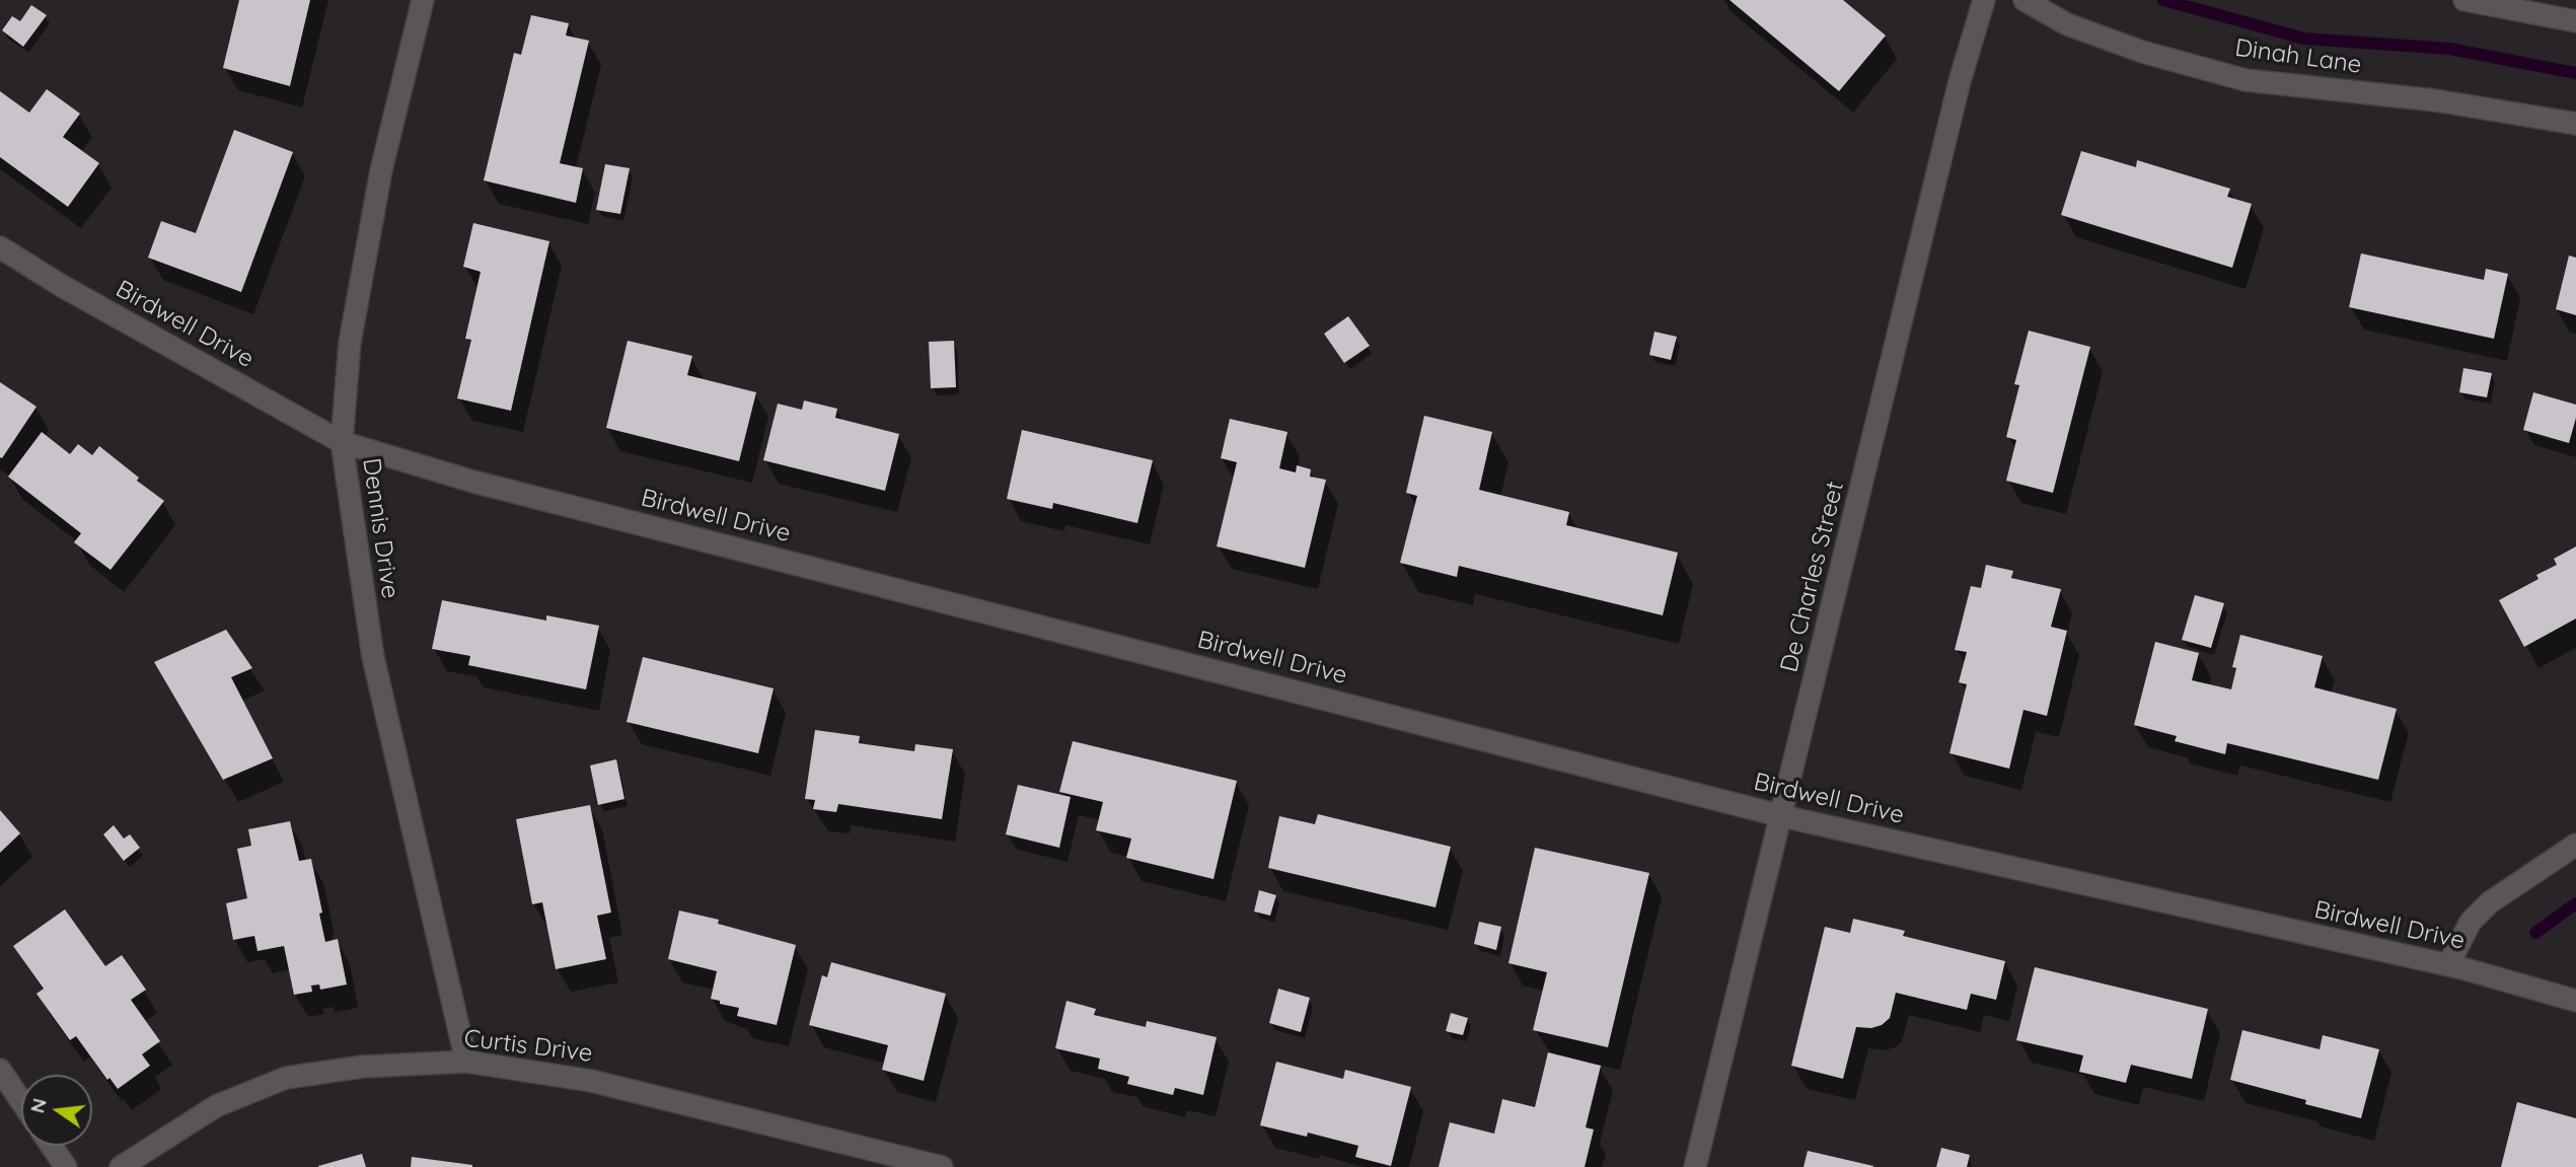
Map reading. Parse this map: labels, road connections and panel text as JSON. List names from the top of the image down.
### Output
{
  "streets": {
    "street": [
      "Dinah Lane",
      "Birdwell Drive",
      "Dennis Drive",
      "De Charles Street",
      "Curtis Drive"
    ]
  },
  "crossings": [
    ["Birdwell Drive", "Dennis Drive"],
    ["Birdwell Drive", "De Charles Street"],
    ["Dennis Drive", "Curtis Drive"]
  ],
  "north": "left"
}
